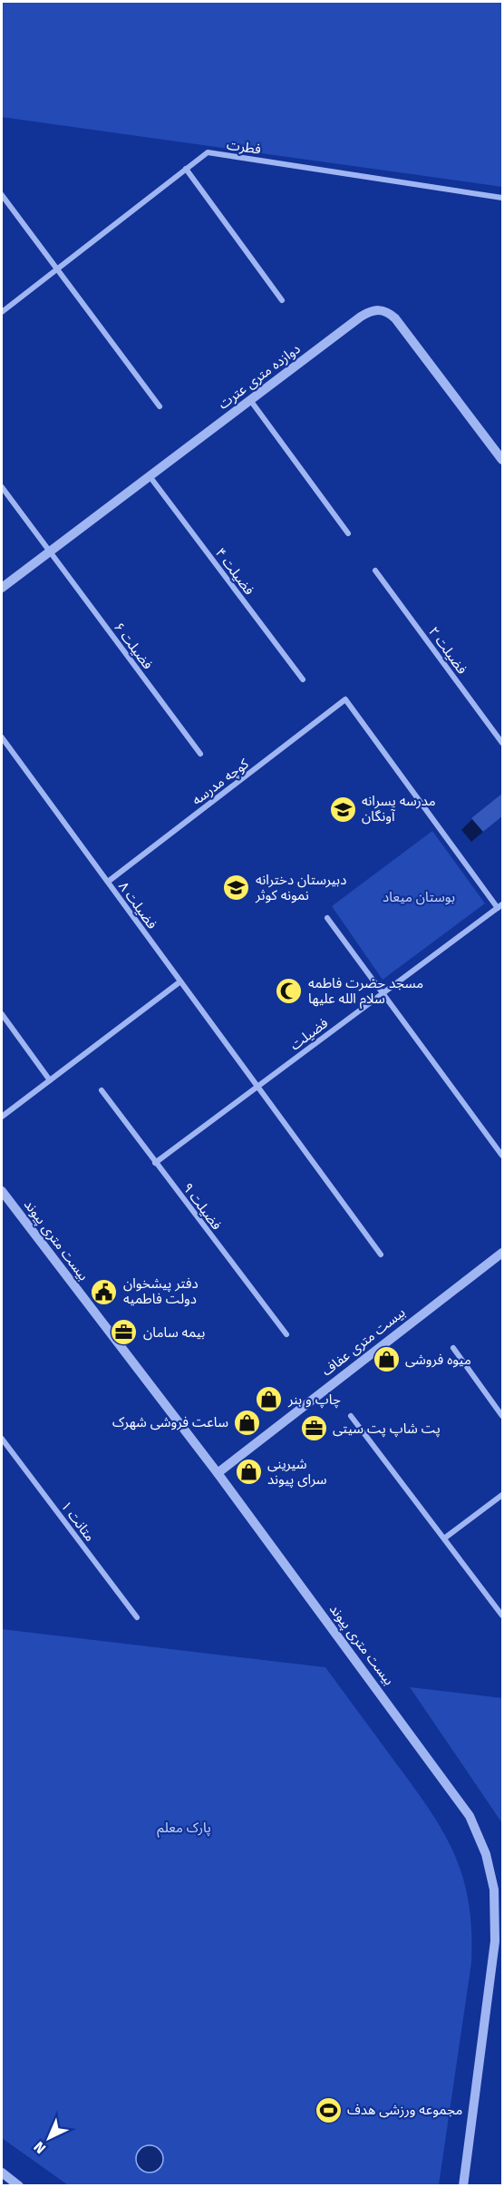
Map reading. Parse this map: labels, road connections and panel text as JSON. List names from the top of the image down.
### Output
{
  "streets": {
    "street": [
      "فطرت",
      "دوازده متری عترت",
      "فضیلت ۴",
      "فضیلت ۶",
      "فضیلت ۲",
      "کوچه مدرسه",
      "فضیلت ۸",
      "فضیلت",
      "فضیلت ۹",
      "بیست متری پیوند",
      "بیست متری عفاف",
      "متانت ۱"
    ]
  },
  "crossings": [
    ["دوازده متری عترت", "فضیلت ۴"],
    ["دوازده متری عترت", "فضیلت ۶"],
    ["کوچه مدرسه", "فضیلت ۸"],
    ["کوچه مدرسه", "فضیلت"],
    ["فضیلت ۸", "فضیلت"],
    ["فضیلت", "فضیلت ۹"],
    ["بیست متری پیوند", "بیست متری عفاف"]
  ],
  "parks": ["بوستان میعاد", "پارک معلم"],
  "places": {
    "school or university": ["مدرسه پسرانه آونگان", "دبیرستان دخترانه نمونه کوثر"],
    "mosque": ["مسجد حضرت فاطمه سلام الله علیها"],
    "public building": ["دفتر پیشخوان دولت فاطمیه"],
    "office": ["بیمه سامان", "پت شاپ پت سیتی"],
    "shop": [
      "میوه فروشی",
      "چاپ و بنر",
      "ساعت فروشی شهرک",
      "شیرینی سرای پیوند"
    ],
    "sports": ["مجموعه ورزشی هدف"]
  },
  "north": "bottom left"
}
